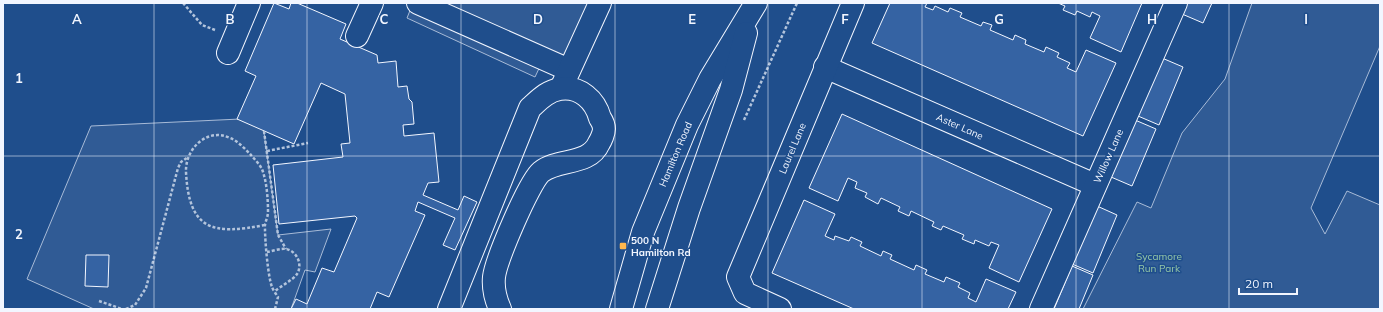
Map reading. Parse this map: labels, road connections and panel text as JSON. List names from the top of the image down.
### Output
{
  "streets": {
    "street": [
      "Aster Lane",
      "Laurel Lane",
      "Hamilton Road",
      "Willow Lane"
    ]
  },
  "crossings": [
    ["Aster Lane", "Laurel Lane"],
    ["Aster Lane", "Willow Lane"]
  ],
  "parks": ["Sycamore Run Park"],
  "places": {
    "transit": ["500 N Hamilton Rd"]
  },
  "scale_bar": "20 m",
  "grid": {
    "columns": [
      "A",
      "B",
      "C",
      "D",
      "E",
      "F",
      "G",
      "H",
      "I"
    ],
    "rows": ["1", "2"]
  }
}
